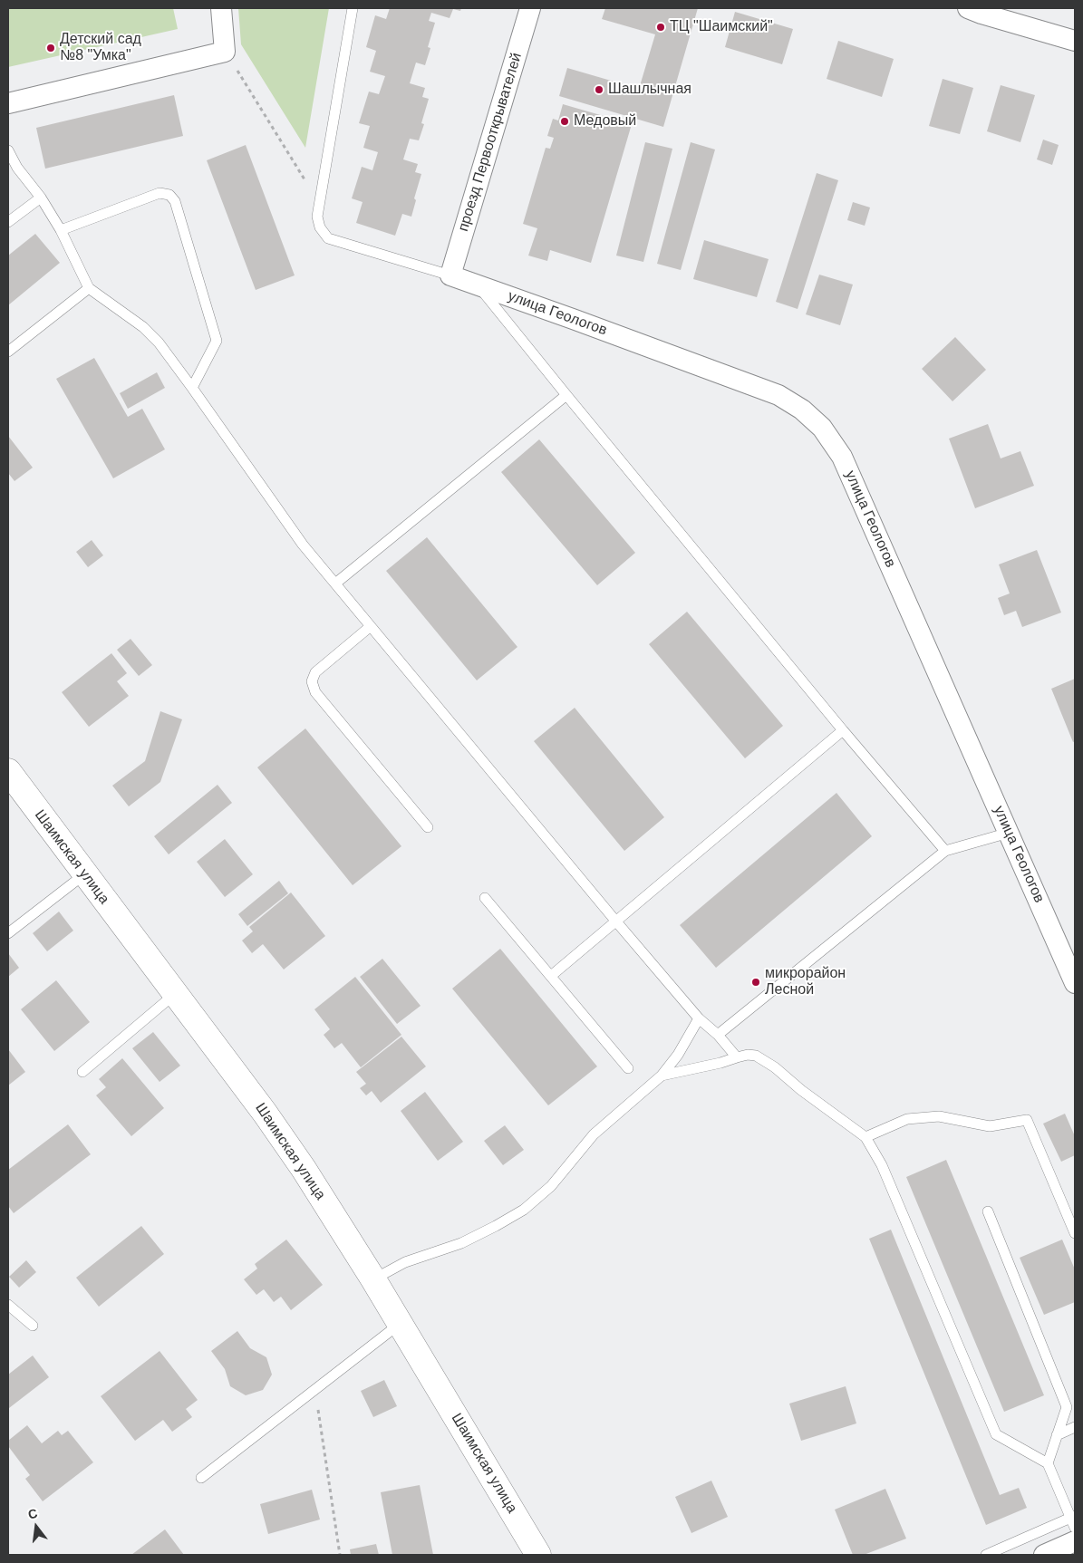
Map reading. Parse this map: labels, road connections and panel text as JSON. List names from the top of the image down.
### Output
{
  "streets": {
    "main road": ["Шаимская улица"],
    "street": ["проезд Первооткрывателей", "улица Геологов"]
  },
  "crossings": [
    ["проезд Первооткрывателей", "улица Геологов"]
  ],
  "places": [
    "ТЦ \"Шаимский\"",
    "Детский сад №8 \"Умка\"",
    "Шашлычная",
    "Медовый",
    "микрорайон Лесной"
  ],
  "north": "top"
}
